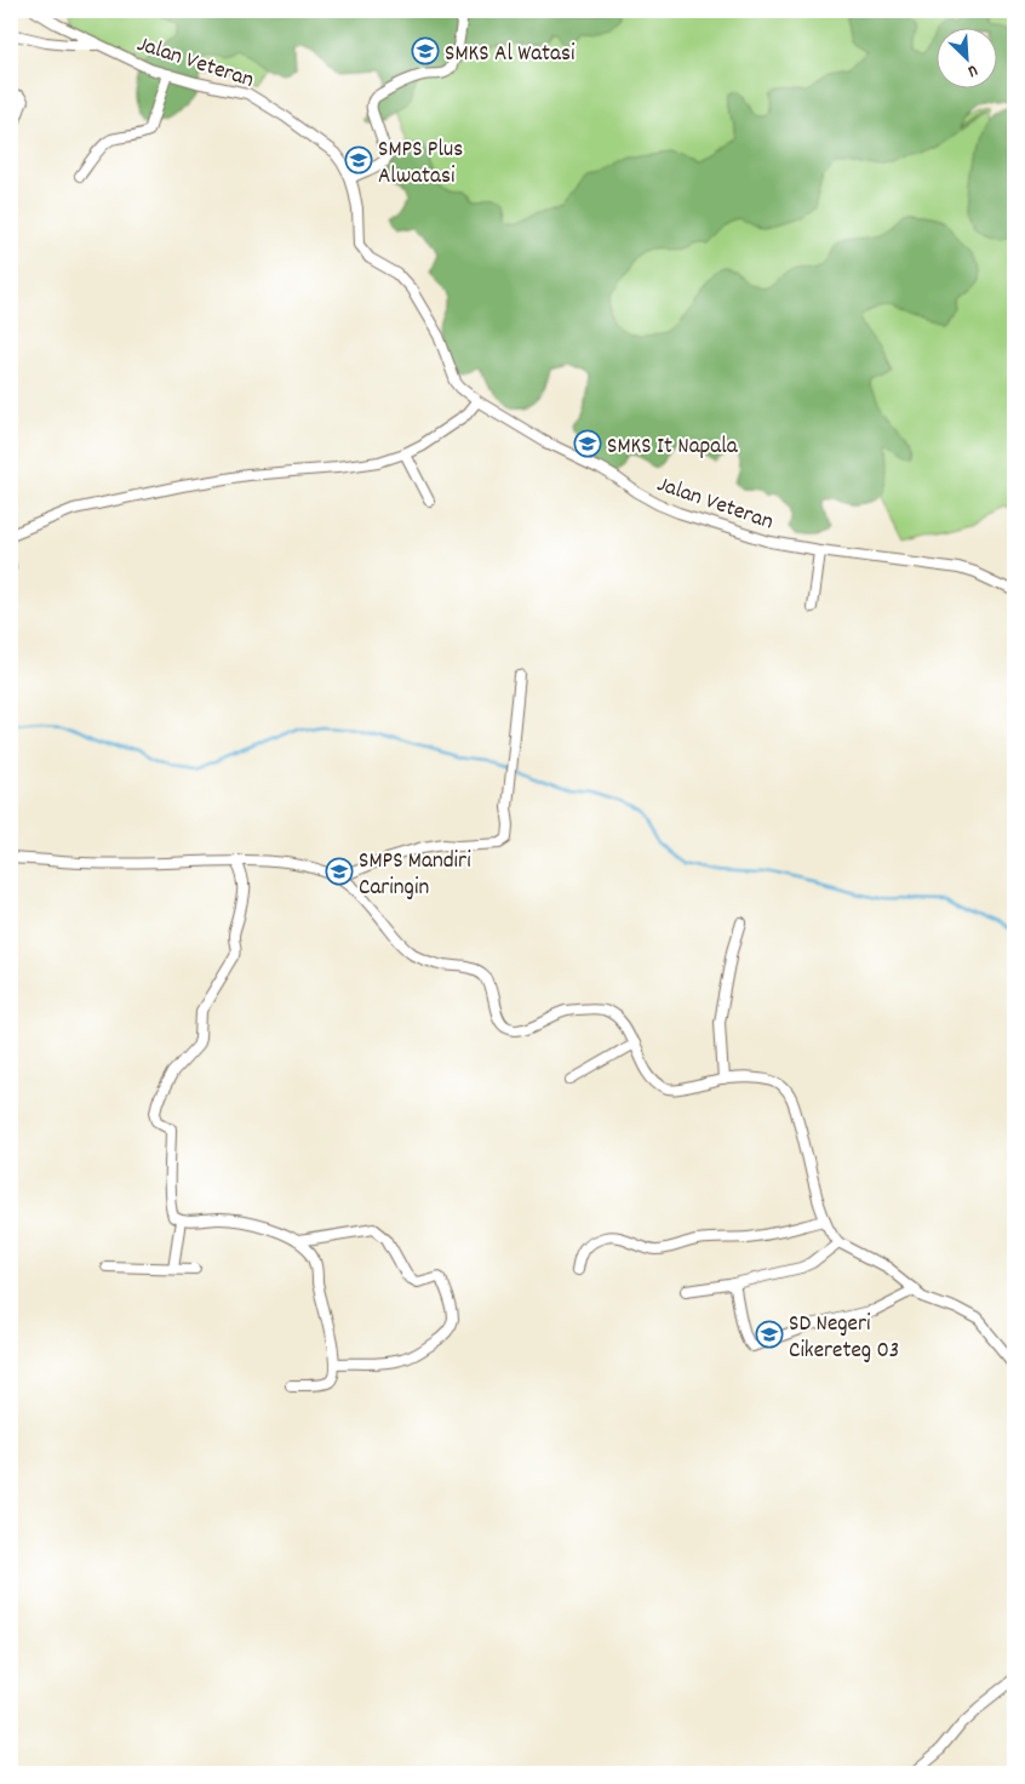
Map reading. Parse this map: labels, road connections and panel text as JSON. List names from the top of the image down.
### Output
{
  "streets": {
    "street": ["Jalan Veteran"]
  },
  "places": {
    "school or university": [
      "SMKS Al Watasi",
      "SMPS Plus Alwatasi",
      "SMKS It Napala",
      "SMPS Mandiri Caringin",
      "SD Negeri Cikereteg 03"
    ]
  },
  "north": "bottom right"
}
